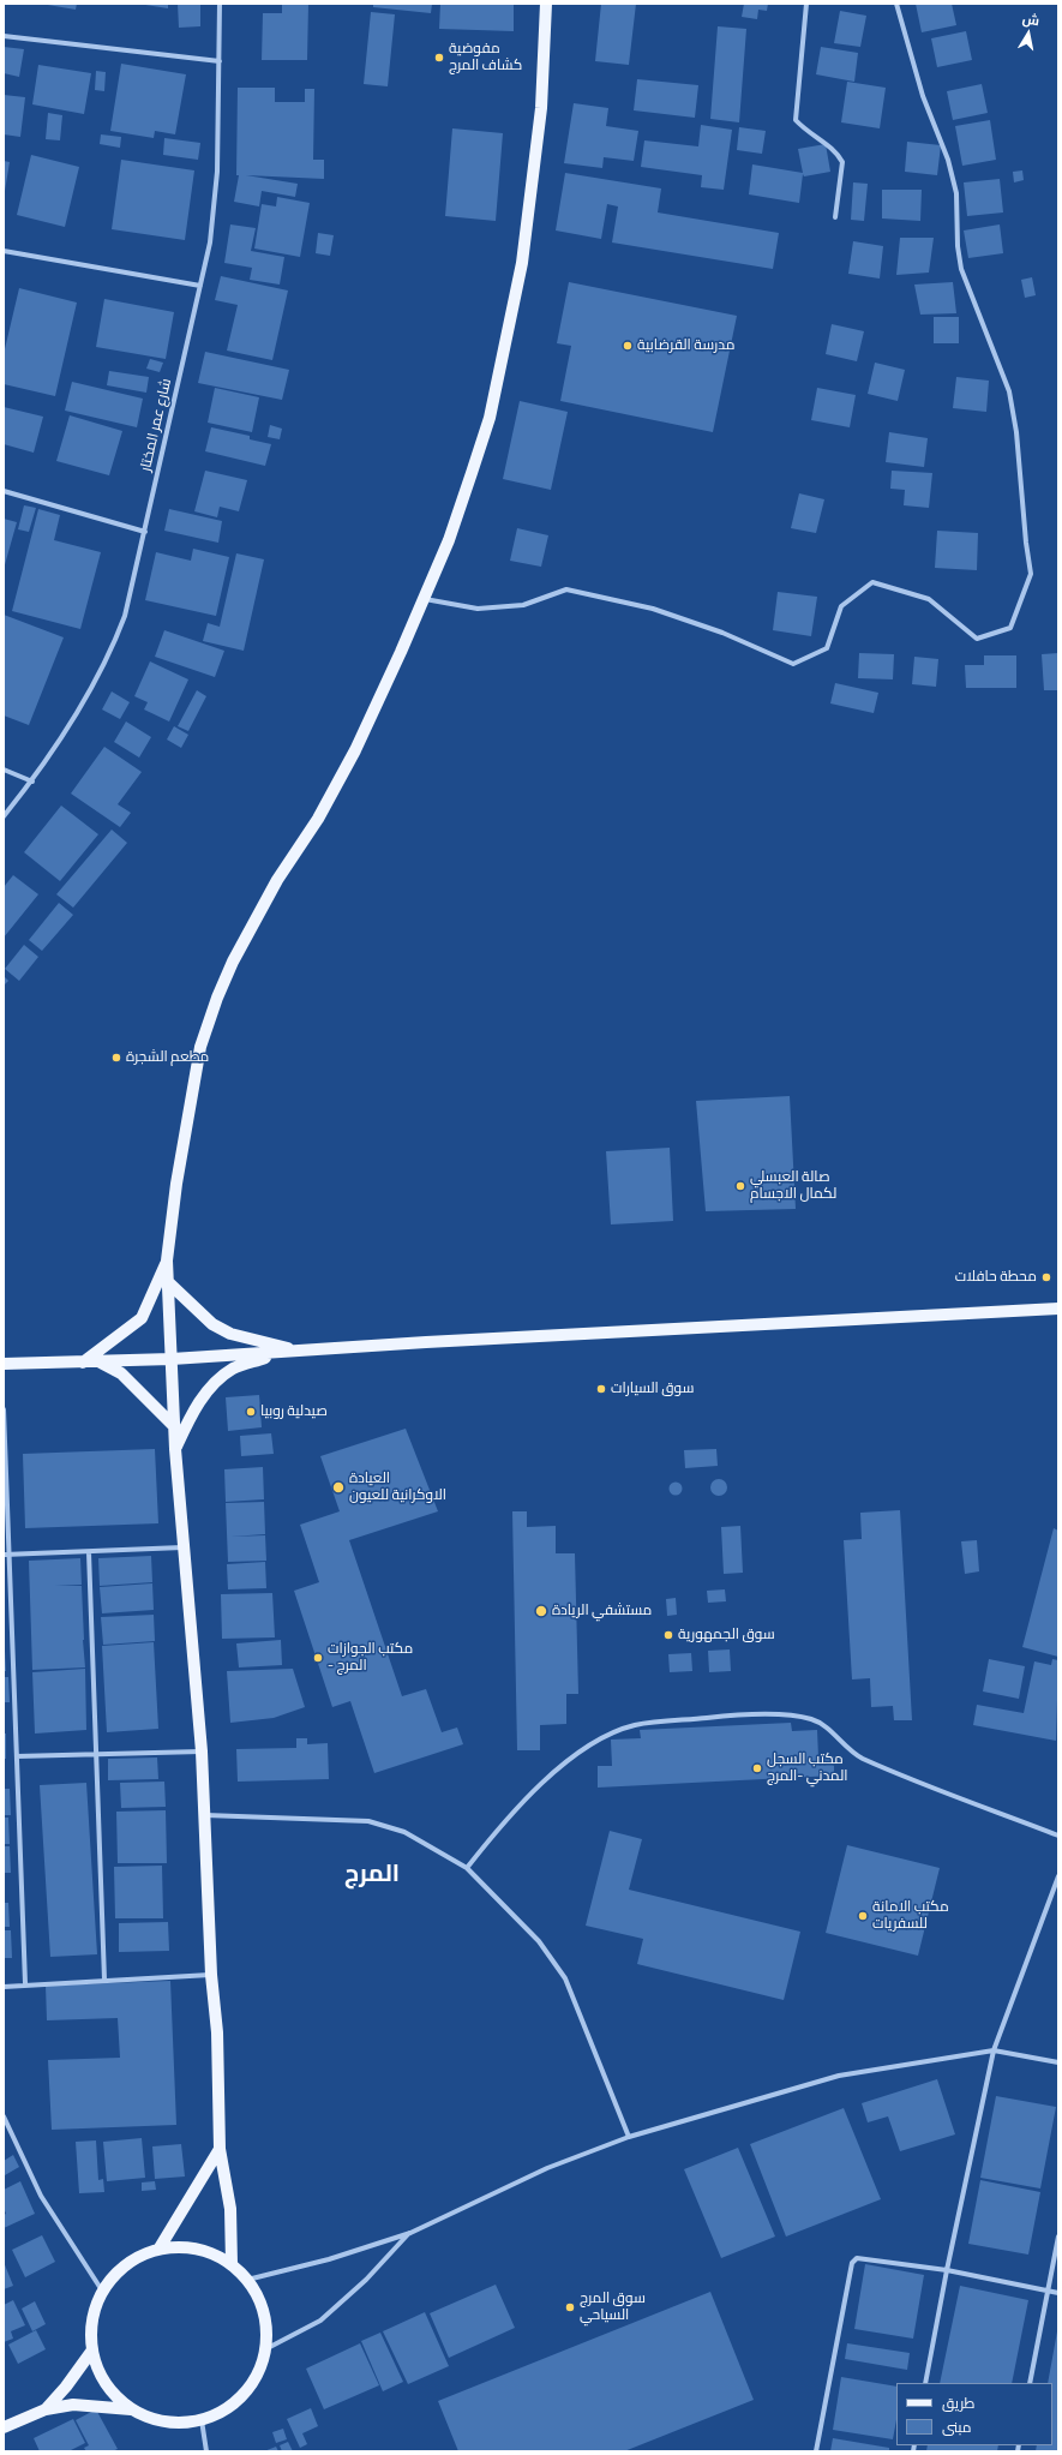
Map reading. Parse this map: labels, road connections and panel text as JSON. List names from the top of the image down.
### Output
{
  "streets": {
    "street": ["شارع عمر المختار"]
  },
  "districts": ["المرج"],
  "places": [
    "مفوضية كشاف المرج",
    "مدرسة القرضابية",
    "مطعم الشجرة",
    "صالة العبسلي لكمال الاجسام",
    "محطة حافلات",
    "سوق السيارات",
    "صيدلية روبيا",
    "العيادة الاوكرانية للعيون",
    "مستشفي الريادة",
    "سوق الجمهورية",
    "مكتب الجوازات - المرج",
    "مكتب السجل المدني -المرج",
    "مكتب الامانة للسفريات",
    "سوق المرج السياحي"
  ],
  "legend": ["طريق", "مبنى"],
  "north": "top"
}
